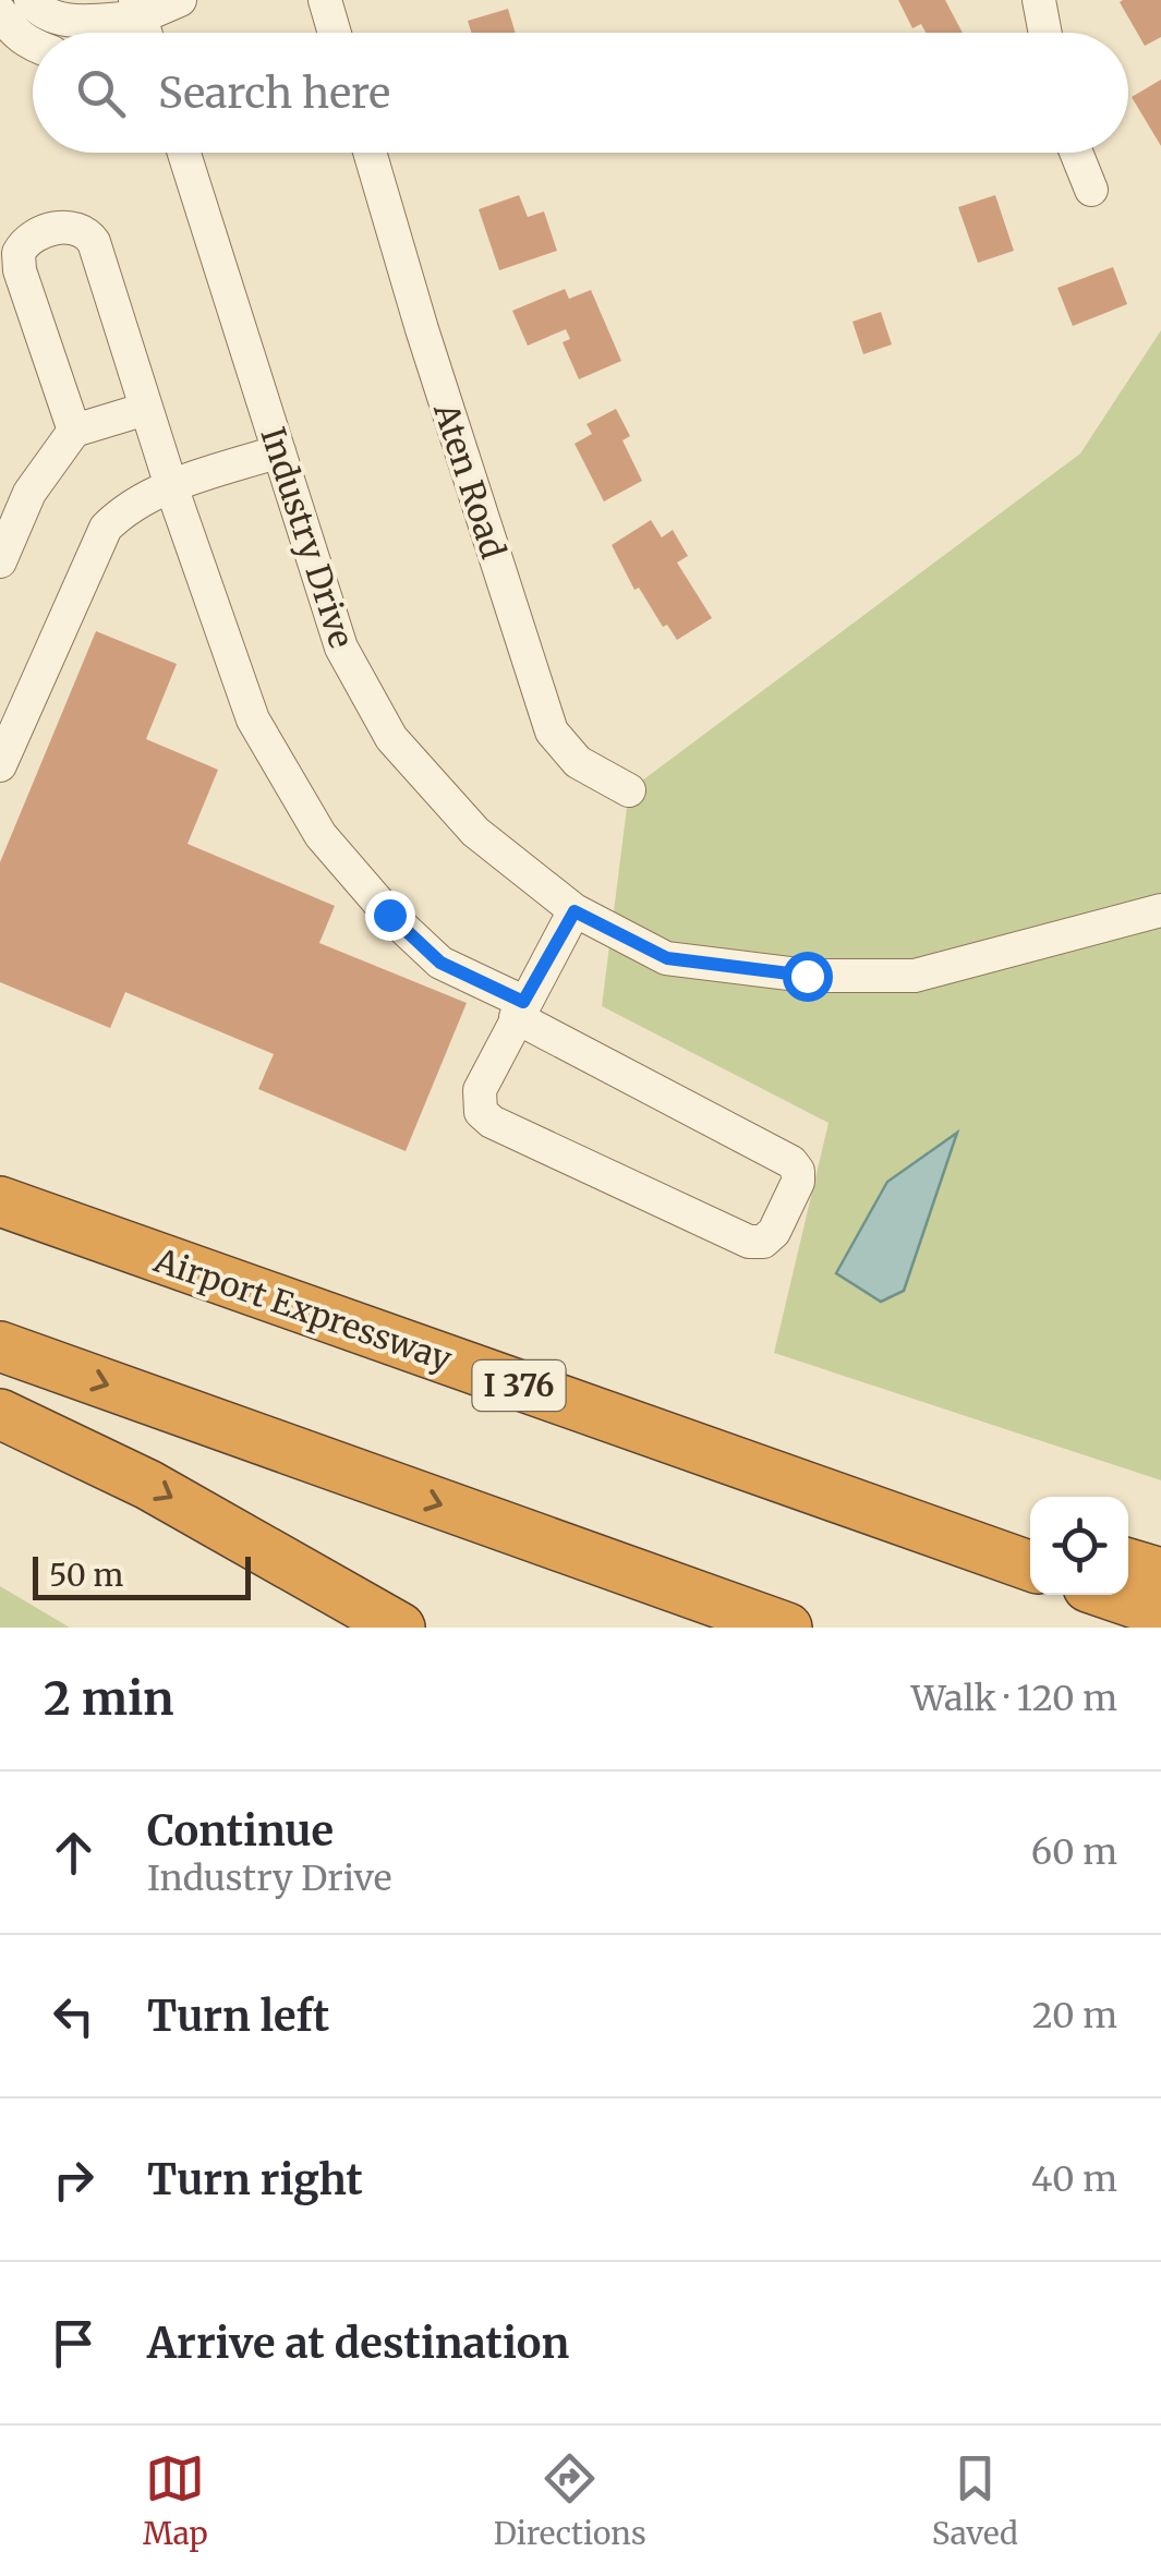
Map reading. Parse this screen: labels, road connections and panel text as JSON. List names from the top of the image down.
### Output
{
  "streets": {
    "highway": ["Airport Expressway", "I 376"],
    "street": ["Aten Road", "Industry Drive"]
  },
  "scale_bar": "50 m",
  "page": {
    "search": "Search here",
    "scale": "50 m",
    "heading": ["2 min", "Walk · 120 m"],
    "list": [
      ["Continue", "Industry Drive", "60 m"],
      ["Turn left", "20 m"],
      ["Turn right", "40 m"],
      "Arrive at destination"
    ],
    "nav": ["Map", "Directions", "Saved"]
  }
}
